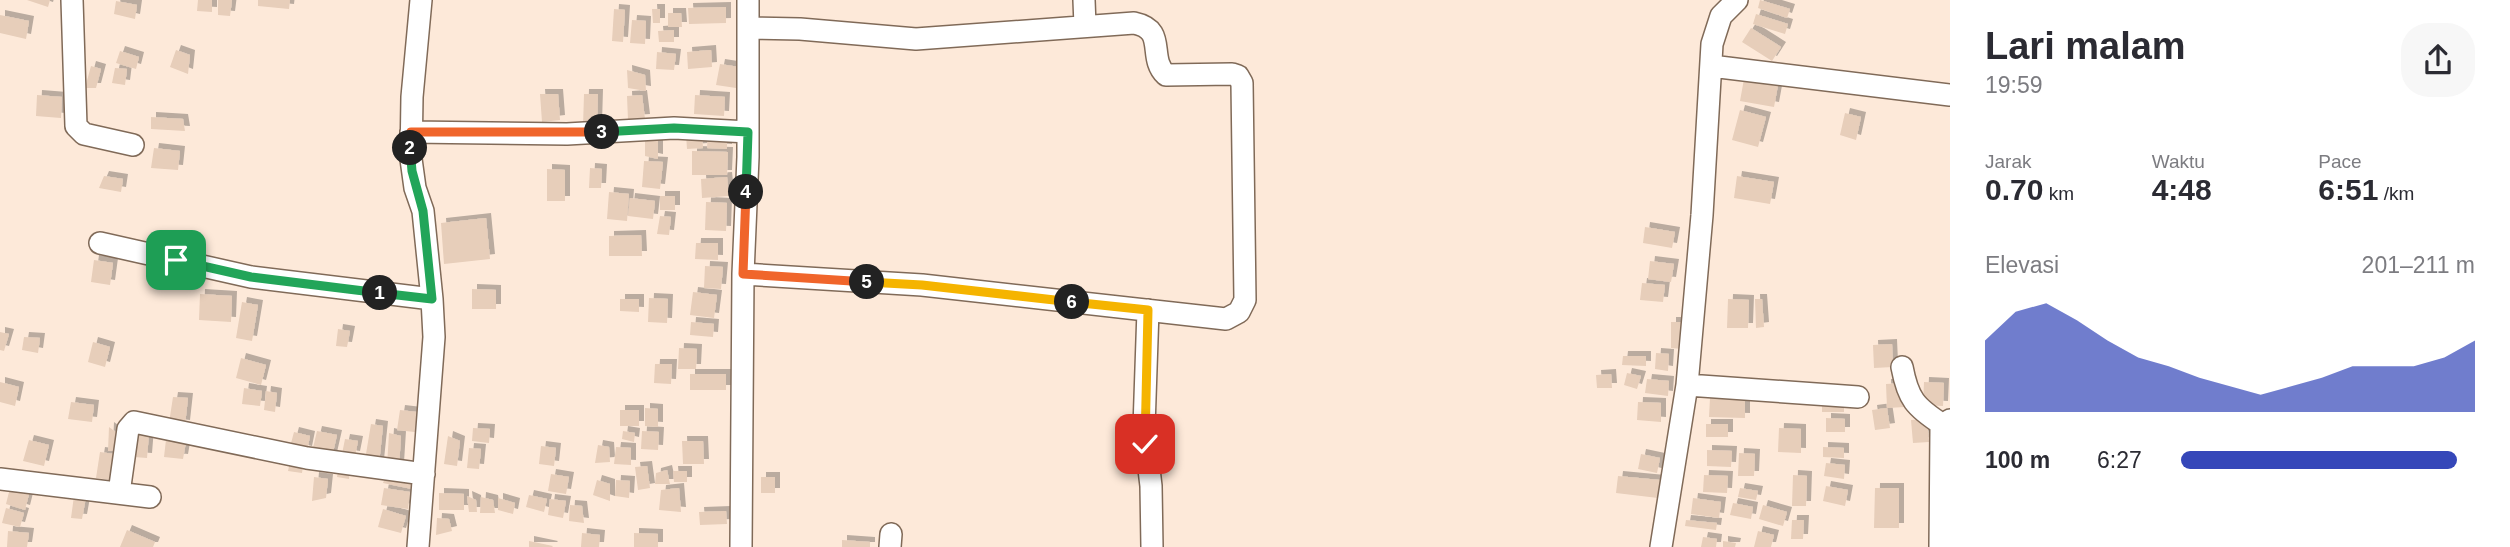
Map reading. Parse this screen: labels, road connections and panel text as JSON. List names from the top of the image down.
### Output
{
  "page": {
    "heading": ["Lari malam", "19:59"],
    "pins": [
      "3",
      "2",
      "4",
      "5",
      "1",
      "6"
    ],
    "stats": [
      ["Jarak", "0.70 km"],
      ["Waktu", "4:48"],
      ["Pace", "6:51 /km"]
    ],
    "chart": ["Elevasi", "201–211 m"],
    "list": [
      {
        "name": "100 m",
        "note": "6:27"
      }
    ]
  }
}
